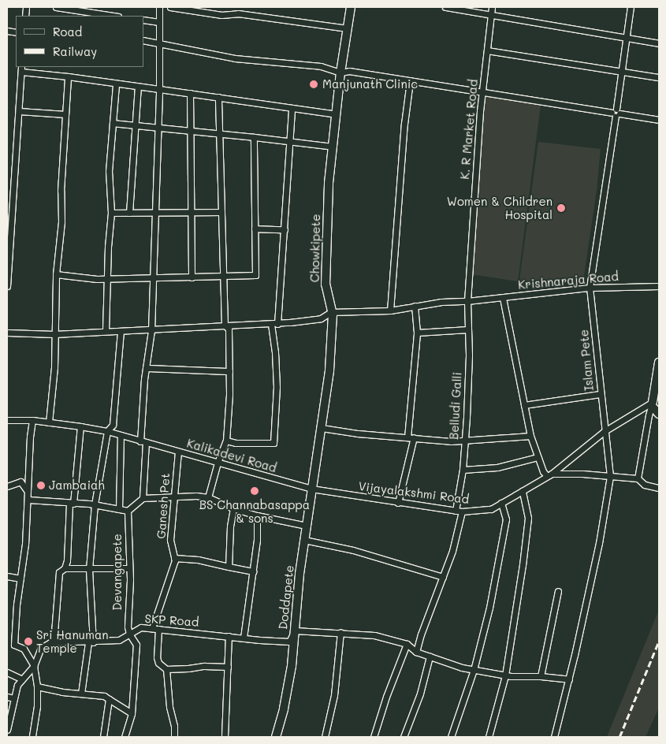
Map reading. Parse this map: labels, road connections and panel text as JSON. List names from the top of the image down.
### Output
{
  "streets": {
    "street": [
      "K. R Market Road",
      "Chowkipete",
      "Krishnaraja Road",
      "Islam Pete",
      "Belludi Galli",
      "Kalikadevi Road",
      "Vijayalakshmi Road",
      "Ganesh Pet",
      "Devangapete",
      "Doddapete",
      "SKP Road"
    ]
  },
  "crossings": [
    ["K. R Market Road", "Krishnaraja Road"],
    ["K. R Market Road", "Belludi Galli"],
    ["Chowkipete", "Krishnaraja Road"],
    ["Chowkipete", "Kalikadevi Road"],
    ["Chowkipete", "Vijayalakshmi Road"],
    ["Chowkipete", "Doddapete"],
    ["Krishnaraja Road", "Islam Pete"],
    ["Krishnaraja Road", "Belludi Galli"],
    ["Islam Pete", "Vijayalakshmi Road"],
    ["Belludi Galli", "Vijayalakshmi Road"],
    ["Kalikadevi Road", "Vijayalakshmi Road"],
    ["Kalikadevi Road", "Ganesh Pet"],
    ["Kalikadevi Road", "Doddapete"],
    ["Vijayalakshmi Road", "Doddapete"],
    ["Ganesh Pet", "SKP Road"],
    ["Devangapete", "SKP Road"],
    ["Doddapete", "SKP Road"]
  ],
  "places": [
    "Manjunath Clinic",
    "Women & Children Hospital",
    "Jambaiah",
    "BS Channabasappa & sons",
    "Sri Hanuman Temple"
  ],
  "legend": ["Road", "Railway"]
}
